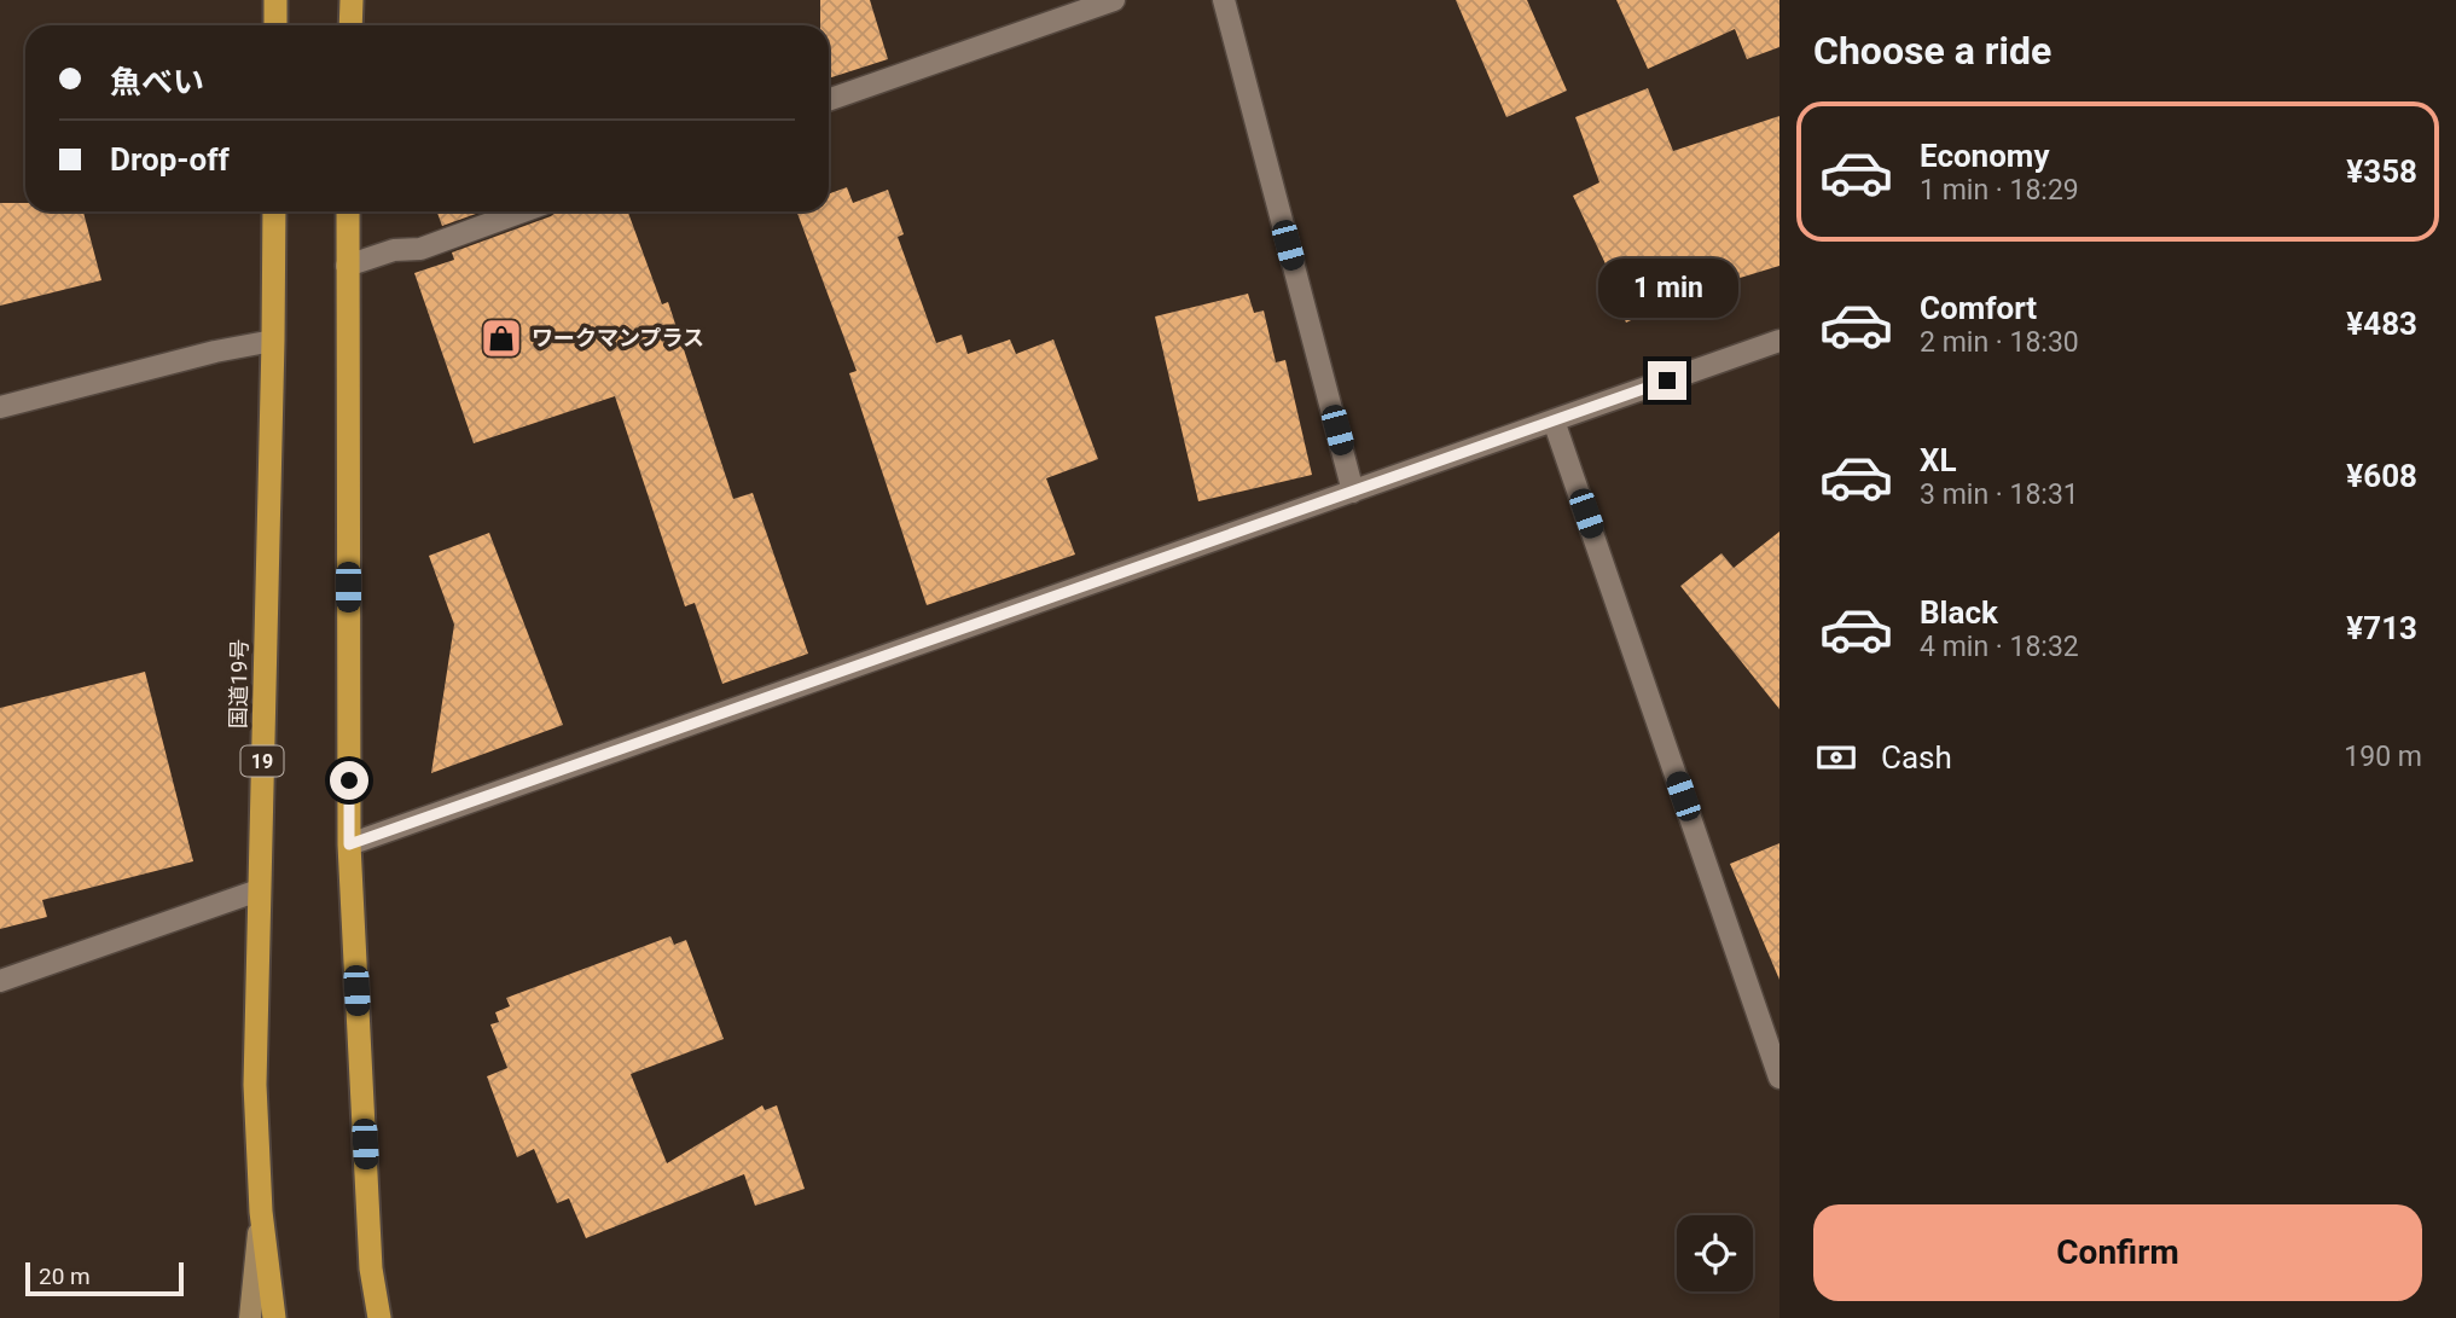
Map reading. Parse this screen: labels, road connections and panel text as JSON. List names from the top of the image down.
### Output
{
  "streets": {
    "highway": ["国道19号", "19"]
  },
  "places": {
    "shop": ["ワークマンプラス"]
  },
  "scale_bar": "20 m",
  "page": {
    "heading": "Choose a ride",
    "banner": ["魚べい", "Drop-off"],
    "list": [
      {
        "name": "Economy",
        "note": "1 min · 18:29",
        "value": "¥358"
      },
      {
        "name": "Comfort",
        "note": "2 min · 18:30",
        "value": "¥483"
      },
      {
        "name": "XL",
        "note": "3 min · 18:31",
        "value": "¥608"
      },
      {
        "name": "Black",
        "note": "4 min · 18:32",
        "value": "¥713"
      }
    ],
    "bubble": "1 min",
    "pay": ["Cash", "190 m"],
    "buttons": "Confirm",
    "scale": "20 m"
  }
}
